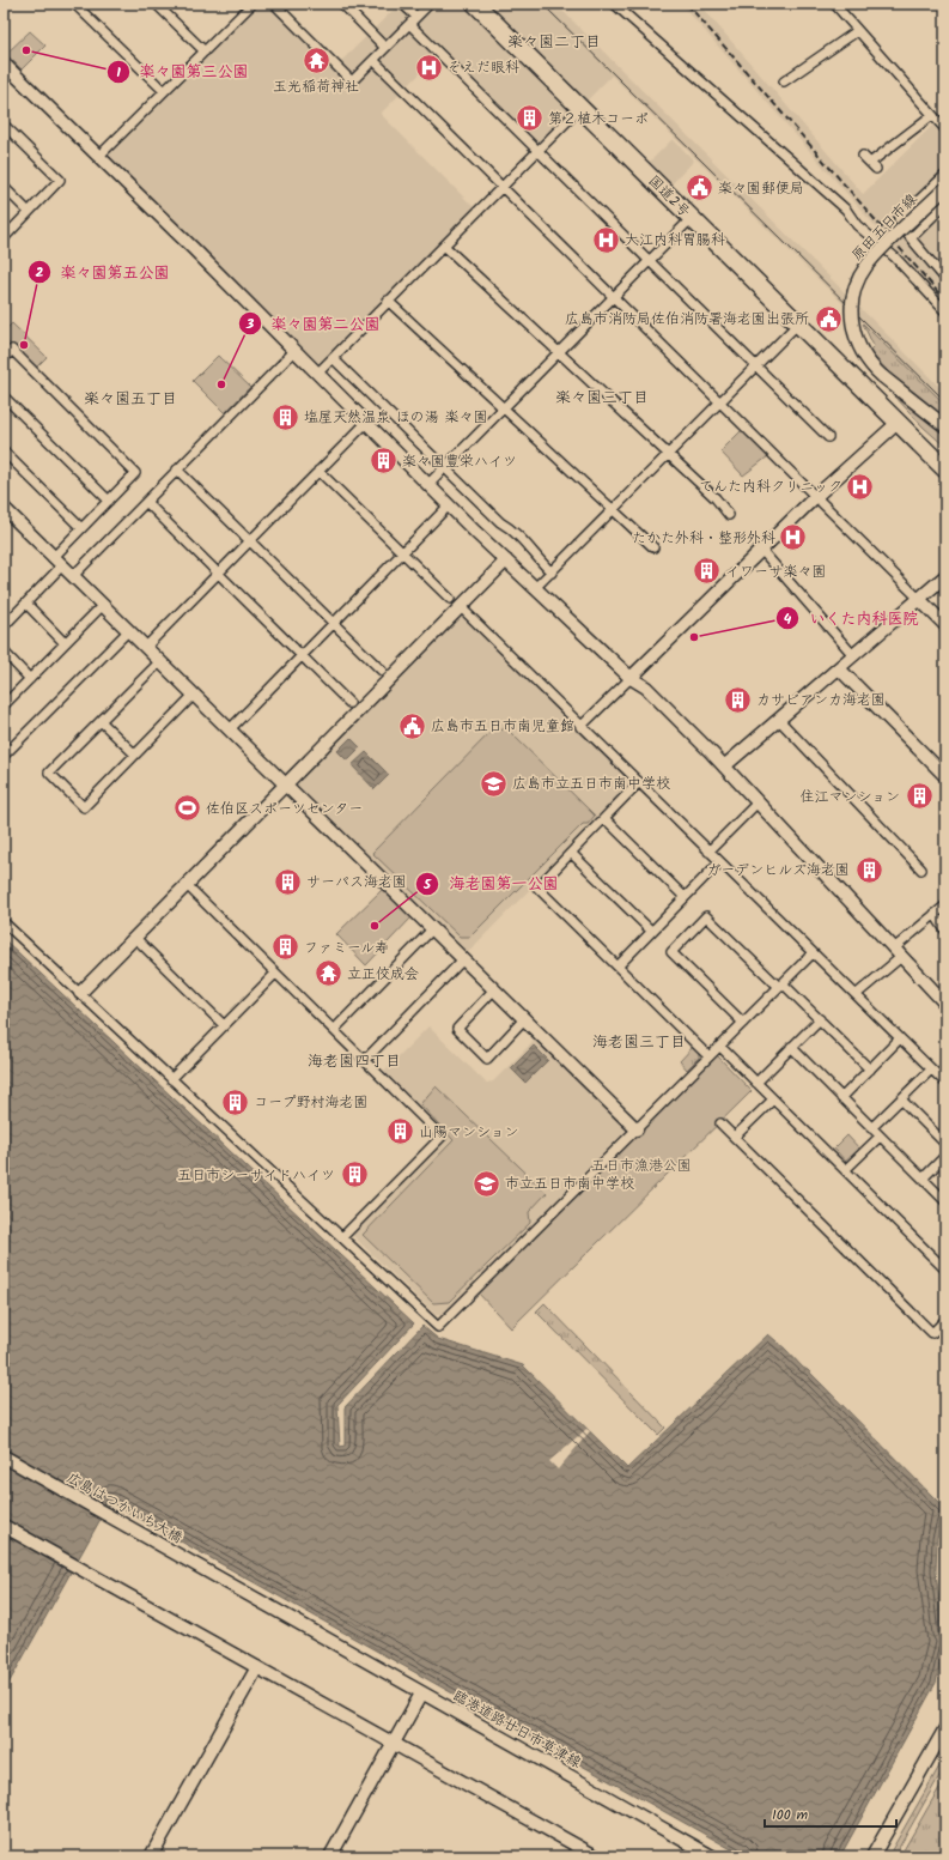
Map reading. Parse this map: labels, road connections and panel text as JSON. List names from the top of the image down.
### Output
{
  "streets": {
    "highway": ["国道2号"],
    "street": ["原田五日市線", "広島はつかいち大橋", "臨港道路廿日市草津線"]
  },
  "crossings": [
    ["広島はつかいち大橋", "臨港道路廿日市草津線"]
  ],
  "districts": [
    "楽々園二丁目",
    "楽々園三丁目",
    "楽々園五丁目",
    "海老園三丁目",
    "海老園四丁目"
  ],
  "parks": ["五日市漁港公園"],
  "places": {
    "other": [
      "楽々園第三公園",
      "楽々園第五公園",
      "楽々園第二公園",
      "いくた内科医院",
      "海老園第一公園"
    ],
    "temple": ["玉光稲荷神社", "立正佼成会"],
    "hospital": [
      "そえだ眼科",
      "大江内科胃腸科",
      "てんた内科クリニック",
      "たかた外科・整形外科"
    ],
    "building": [
      "第２植木コーポ",
      "塩屋天然温泉 ほの湯 楽々園",
      "楽々園豊栄ハイツ",
      "イワーサ楽々園",
      "カサビアンカ海老園",
      "住江マンション",
      "ガーデンヒルズ海老園",
      "サーパス海老園",
      "ファミール寿",
      "コープ野村海老園",
      "山陽マンション",
      "五日市シーサイドハイツ"
    ],
    "public building": ["楽々園郵便局", "広島市消防局佐伯消防署海老園出張所", "広島市五日市南児童館"],
    "school or university": ["広島市立五日市南中学校", "市立五日市南中学校"],
    "sports": ["佐伯区スポーツセンター"]
  },
  "scale_bar": "100 m"
}
